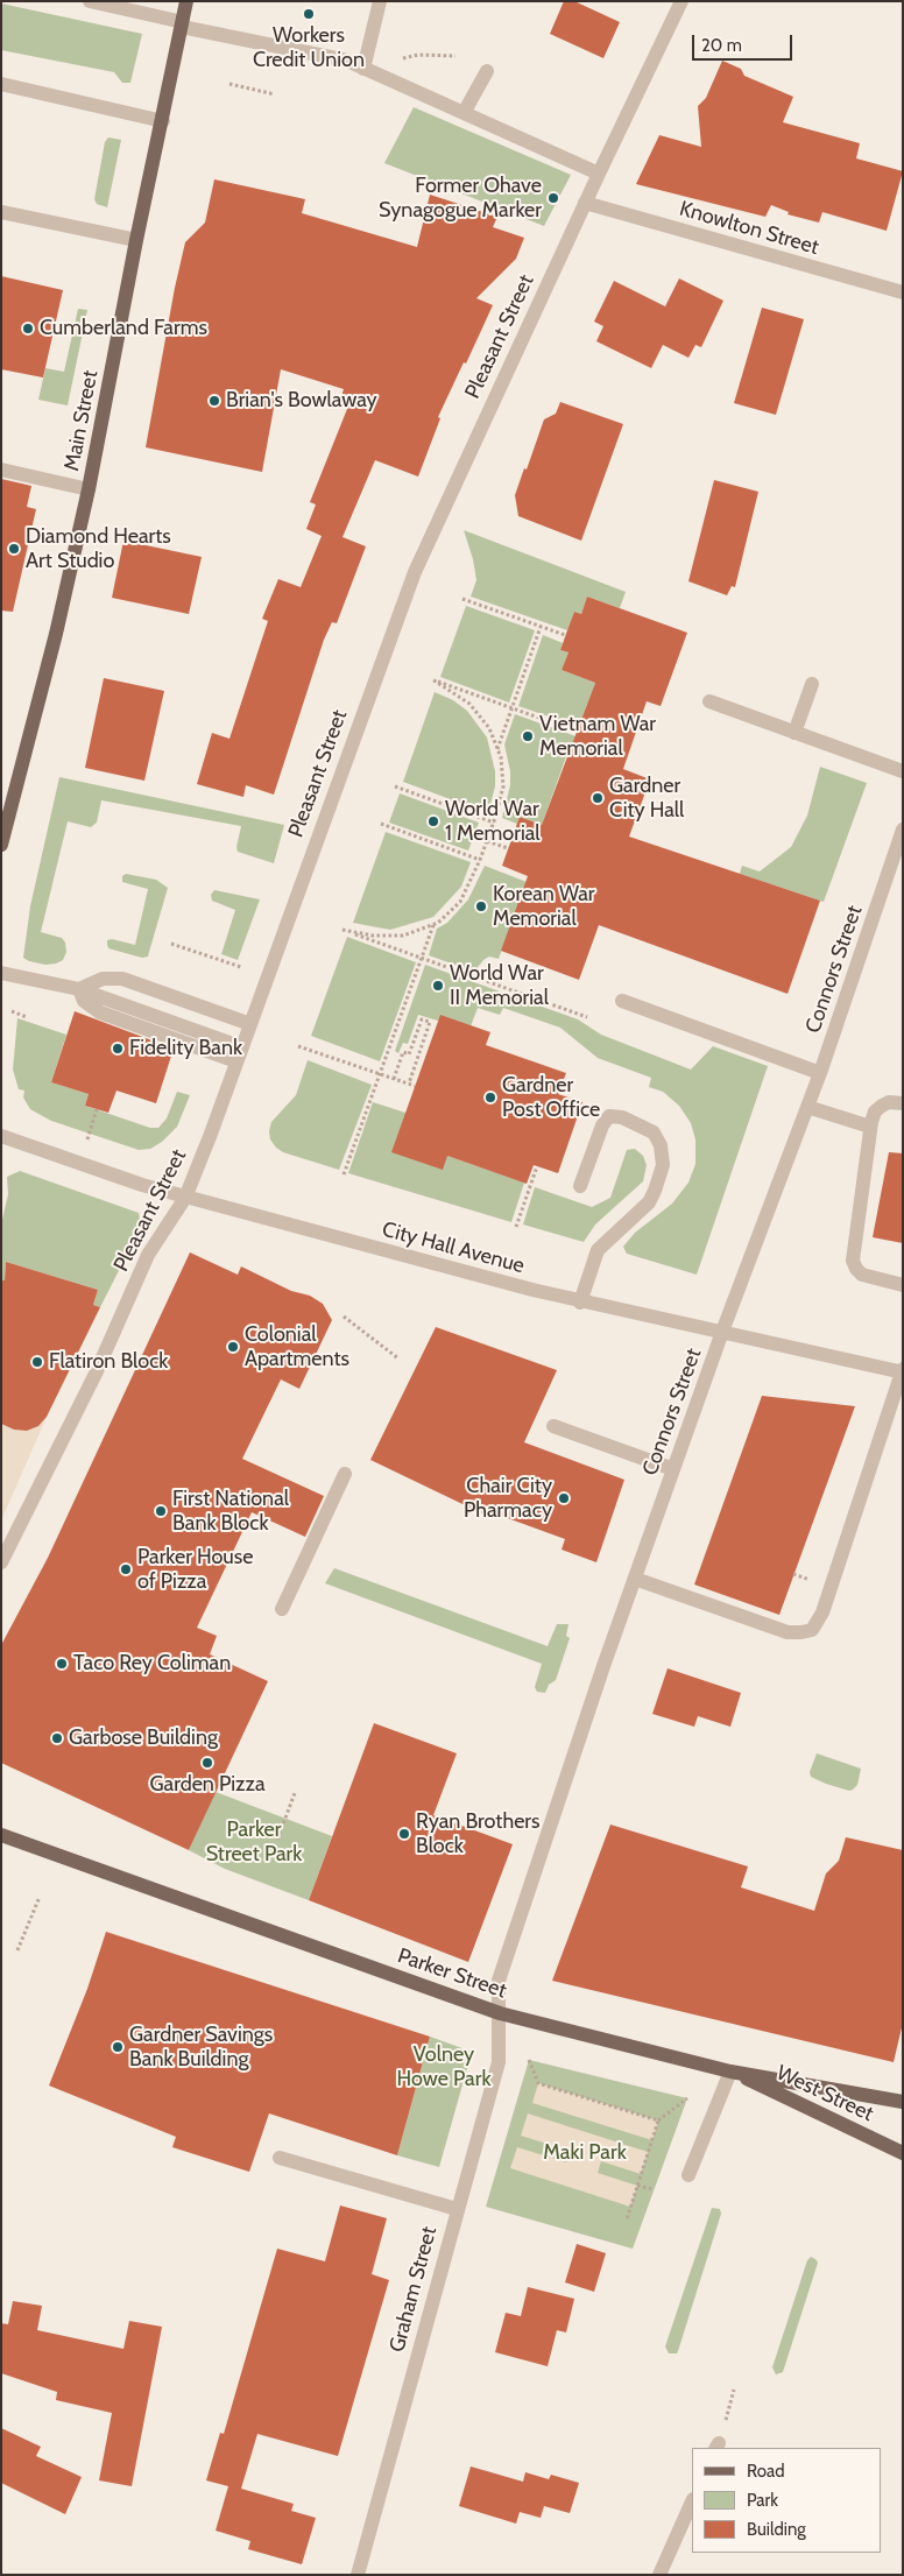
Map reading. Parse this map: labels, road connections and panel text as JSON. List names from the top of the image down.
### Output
{
  "streets": {
    "main road": ["Main Street", "Parker Street", "West Street"],
    "street": [
      "Knowlton Street",
      "Pleasant Street",
      "Connors Street",
      "City Hall Avenue",
      "Graham Street"
    ]
  },
  "crossings": [
    ["Knowlton Street", "Pleasant Street"],
    ["Pleasant Street", "City Hall Avenue"],
    ["Connors Street", "City Hall Avenue"],
    ["Connors Street", "Parker Street"],
    ["Connors Street", "Graham Street"],
    ["Parker Street", "West Street"],
    ["Parker Street", "Graham Street"]
  ],
  "parks": ["Parker Street Park", "Volney Howe Park", "Maki Park"],
  "places": [
    "Workers Credit Union",
    "Former Ohave Synagogue Marker",
    "Cumberland Farms",
    "Brian's Bowlaway",
    "Diamond Hearts Art Studio",
    "Vietnam War Memorial",
    "Gardner City Hall",
    "World War 1 Memorial",
    "Korean War Memorial",
    "World War II Memorial",
    "Fidelity Bank",
    "Gardner Post Office",
    "Colonial Apartments",
    "Flatiron Block",
    "Chair City Pharmacy",
    "First National Bank Block",
    "Parker House of Pizza",
    "Taco Rey Coliman",
    "Garbose Building",
    "Garden Pizza",
    "Ryan Brothers Block",
    "Gardner Savings Bank Building"
  ],
  "legend": ["Road", "Park", "Building"],
  "scale_bar": "20 m"
}
